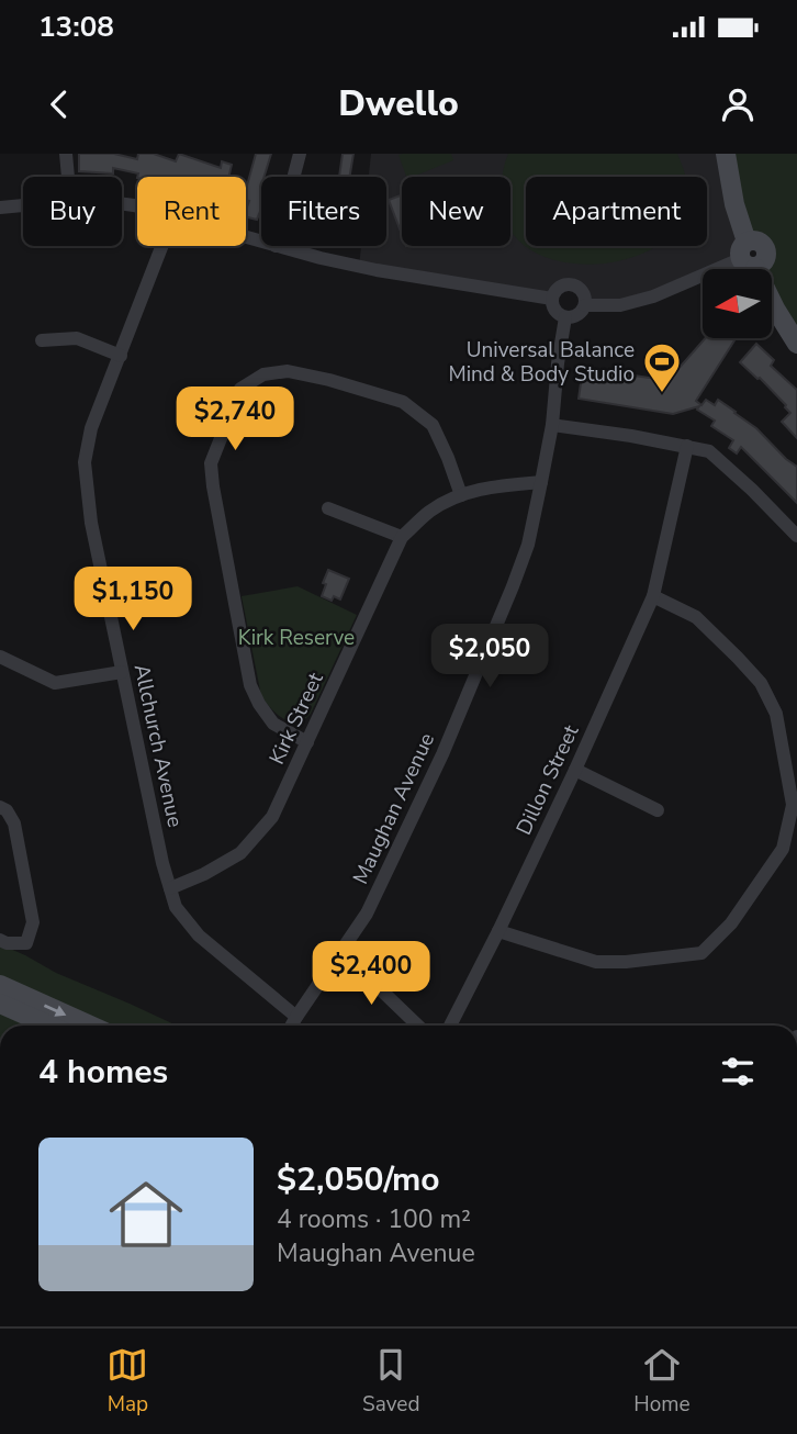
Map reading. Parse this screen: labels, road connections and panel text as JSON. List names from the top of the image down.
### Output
{
  "streets": {
    "street": [
      "Kirk Street",
      "Allchurch Avenue",
      "Dillon Street",
      "Maughan Avenue"
    ]
  },
  "crossings": [
    ["Kirk Street", "Allchurch Avenue"],
    ["Kirk Street", "Maughan Avenue"],
    ["Allchurch Avenue", "Maughan Avenue"]
  ],
  "parks": ["Kirk Reserve"],
  "places": {
    "sports": ["Universal Balance Mind & Body Studio"]
  },
  "north": "left",
  "page": {
    "status": "13:08",
    "header": "Dwello",
    "chip": [
      "Buy",
      "Rent",
      "Filters",
      "New",
      "Apartment"
    ],
    "price": [
      "$2,740",
      "$1,150",
      "$2,050",
      "$2,400"
    ],
    "heading": "4 homes",
    "list": [
      {
        "name": "$2,050/mo",
        "note": "4 rooms · 100 m² · Maughan Avenue"
      }
    ],
    "tabs": ["Map", "Saved", "Home"]
  }
}
